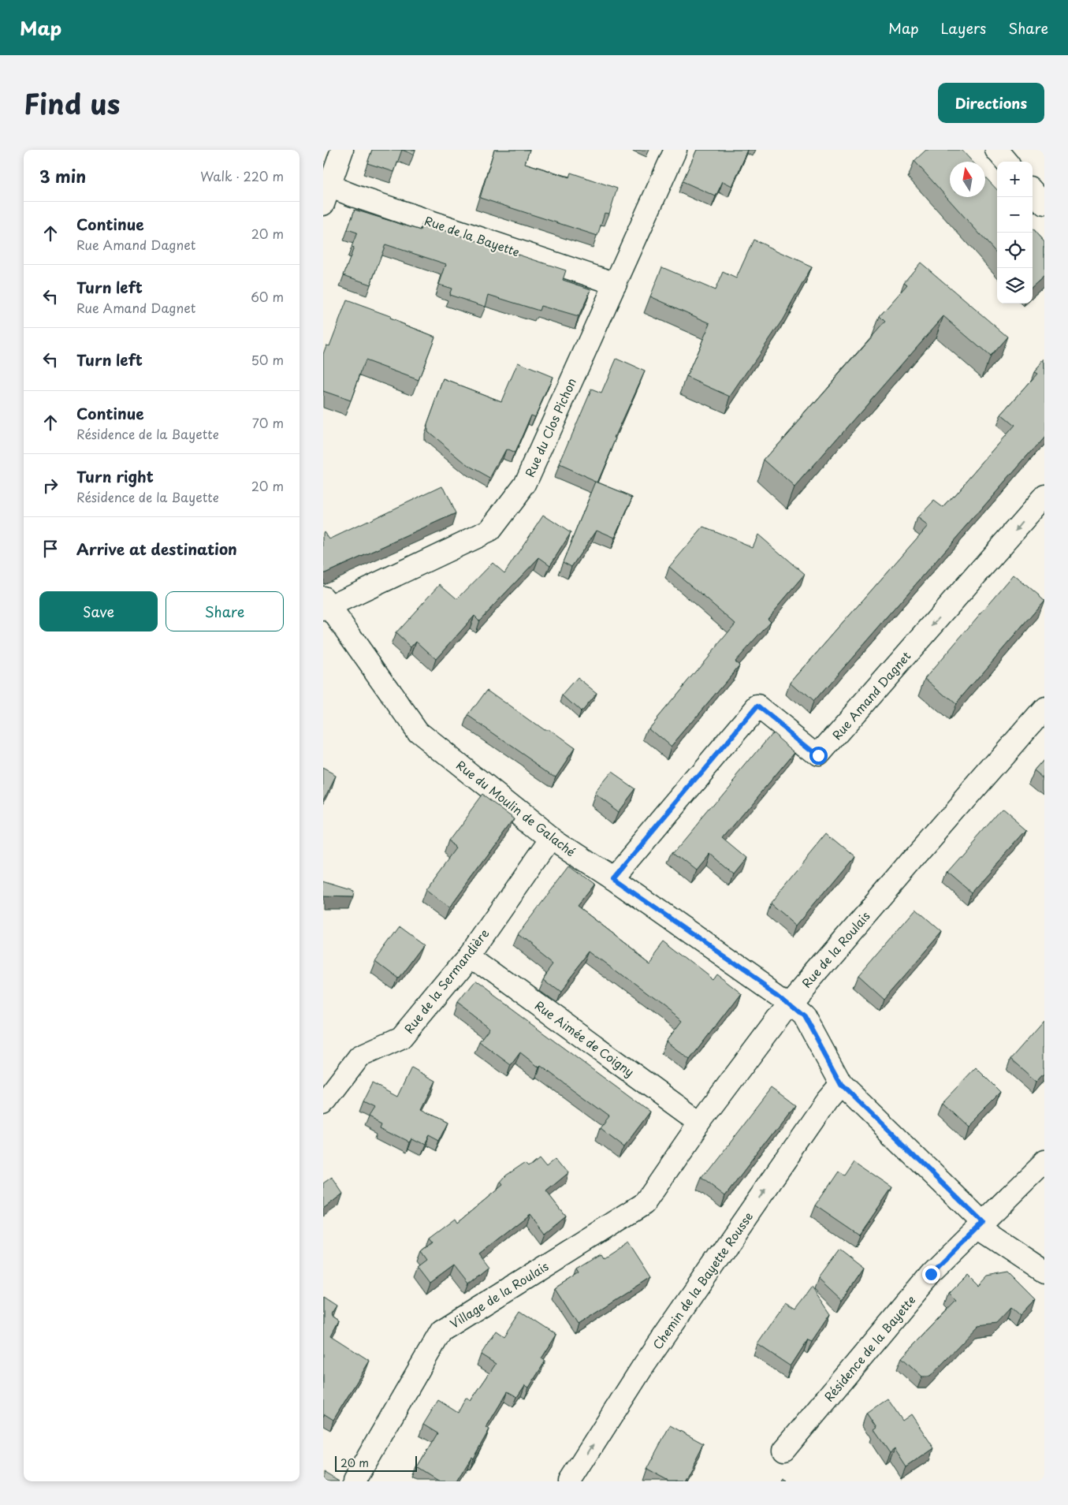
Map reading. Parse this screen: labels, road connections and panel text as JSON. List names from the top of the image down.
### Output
{
  "streets": {
    "street": [
      "Rue de la Bayette",
      "Rue du Clos Pichon",
      "Rue Amand Dagnet",
      "Rue du Moulin de Galaché",
      "Rue de la Roulais",
      "Rue de la Sermandière",
      "Rue Aimée de Coigny",
      "Chemin de la Bayette Rousse",
      "Village de la Roulais",
      "Résidence de la Bayette"
    ]
  },
  "crossings": [
    ["Rue de la Bayette", "Rue du Clos Pichon"],
    ["Rue du Clos Pichon", "Rue du Moulin de Galaché"],
    ["Rue Amand Dagnet", "Rue du Moulin de Galaché"],
    ["Rue du Moulin de Galaché", "Rue de la Roulais"],
    ["Rue du Moulin de Galaché", "Rue de la Sermandière"],
    ["Rue de la Roulais", "Rue Aimée de Coigny"],
    ["Rue de la Roulais", "Village de la Roulais"],
    ["Rue de la Sermandière", "Rue Aimée de Coigny"]
  ],
  "one_way": ["Rue Amand Dagnet", "Chemin de la Bayette Rousse"],
  "scale_bar": "20 m",
  "north": "top",
  "page": {
    "header": "Map",
    "nav": ["Map", "Layers", "Share"],
    "title": "Find us",
    "buttons": [
      "Directions",
      ["Save", "Share"]
    ],
    "heading": ["3 min", "Walk · 220 m"],
    "map_buttons": ["+", "−"],
    "list": [
      ["Continue", "Rue Amand Dagnet", "20 m"],
      ["Turn left", "Rue Amand Dagnet", "60 m"],
      ["Turn left", "50 m"],
      ["Continue", "Résidence de la Bayette", "70 m"],
      ["Turn right", "Résidence de la Bayette", "20 m"],
      "Arrive at destination"
    ],
    "scale": "20 m"
  }
}
